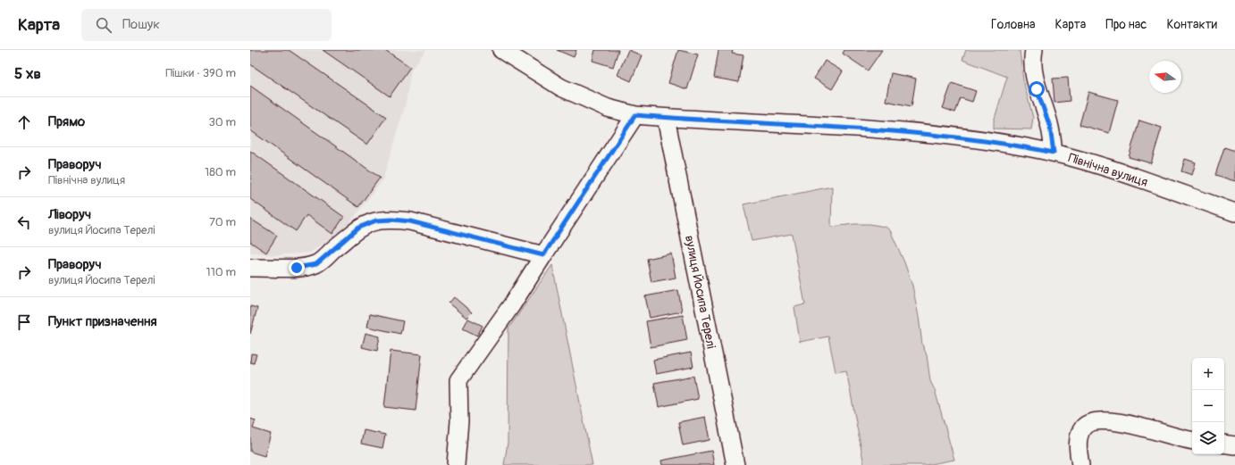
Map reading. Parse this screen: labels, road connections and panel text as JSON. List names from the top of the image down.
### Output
{
  "streets": {
    "street": ["Північна вулиця", "вулиця Йосипа Терелі"]
  },
  "crossings": [
    ["Північна вулиця", "вулиця Йосипа Терелі"]
  ],
  "north": "left",
  "page": {
    "header": "Карта",
    "search": "Пошук",
    "nav": [
      "Головна",
      "Карта",
      "Про нас",
      "Контакти"
    ],
    "heading": ["5 хв", "Пішки · 390 m"],
    "list": [
      ["Прямо", "30 m"],
      ["Праворуч", "Північна вулиця", "180 m"],
      ["Ліворуч", "вулиця Йосипа Терелі", "70 m"],
      ["Праворуч", "вулиця Йосипа Терелі", "110 m"],
      "Пункт призначення"
    ],
    "map_buttons": ["+", "−"]
  }
}
